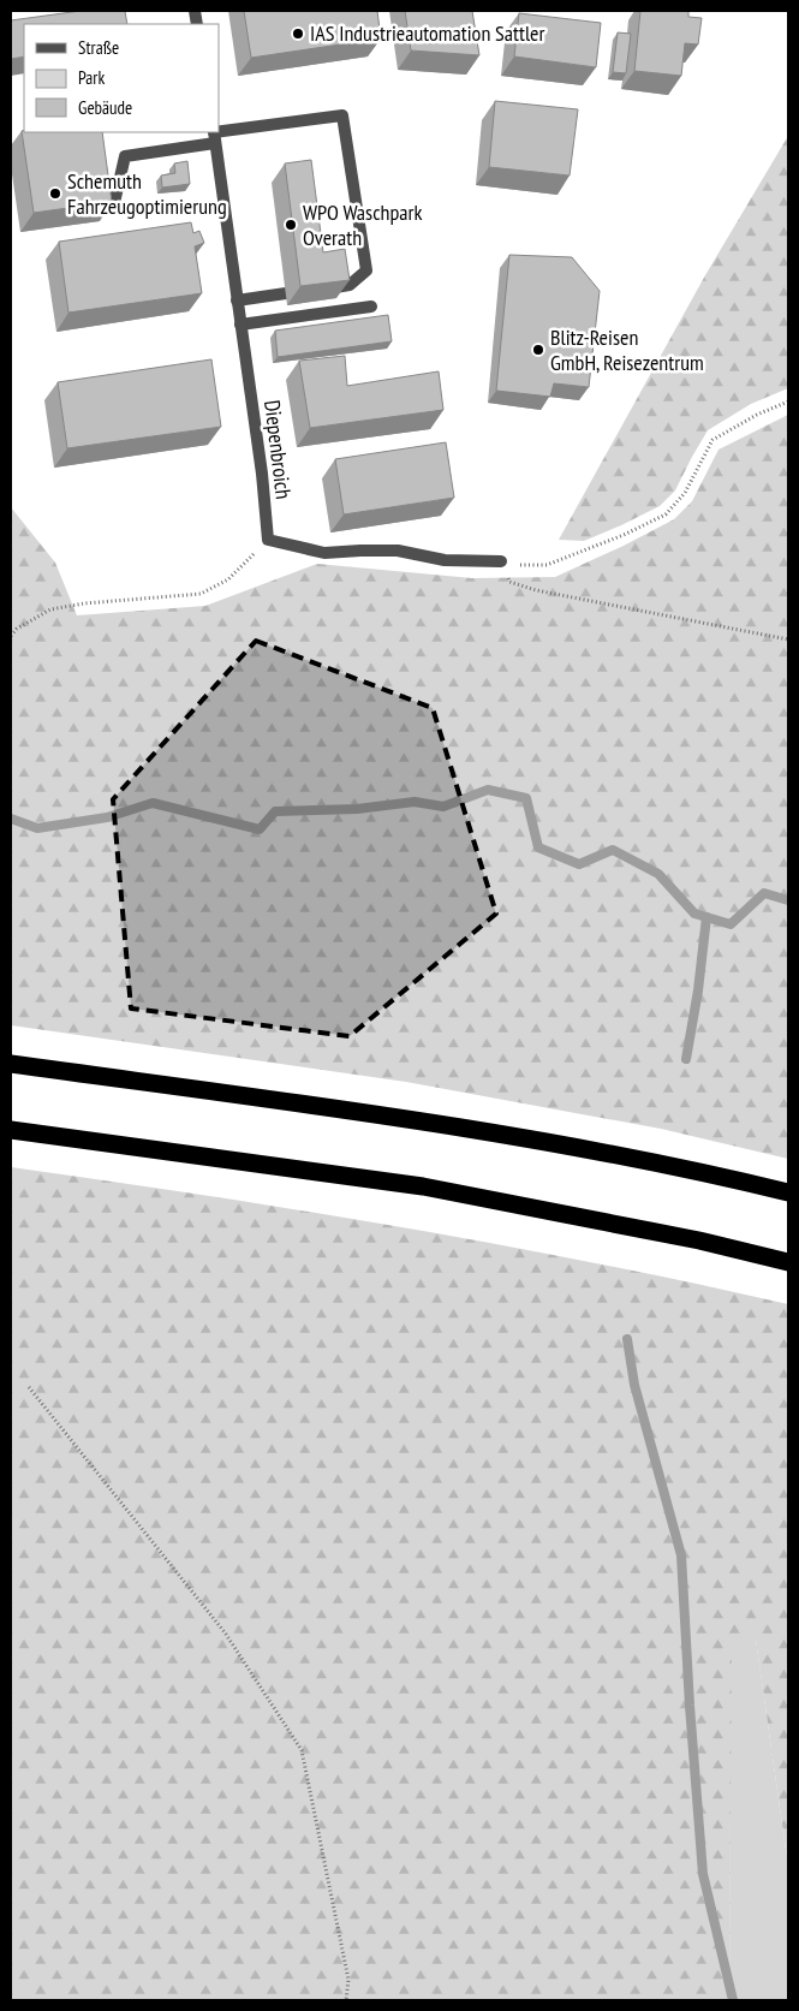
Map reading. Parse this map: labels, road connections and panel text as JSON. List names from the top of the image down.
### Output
{
  "streets": {
    "street": ["Diepenbroich"]
  },
  "places": [
    "IAS Industrieautomation Sattler",
    "Schemuth Fahrzeugoptimierung",
    "WPO Waschpark Overath",
    "Blitz-Reisen GmbH, Reisezentrum"
  ],
  "legend": ["Straße", "Park", "Gebäude"]
}
